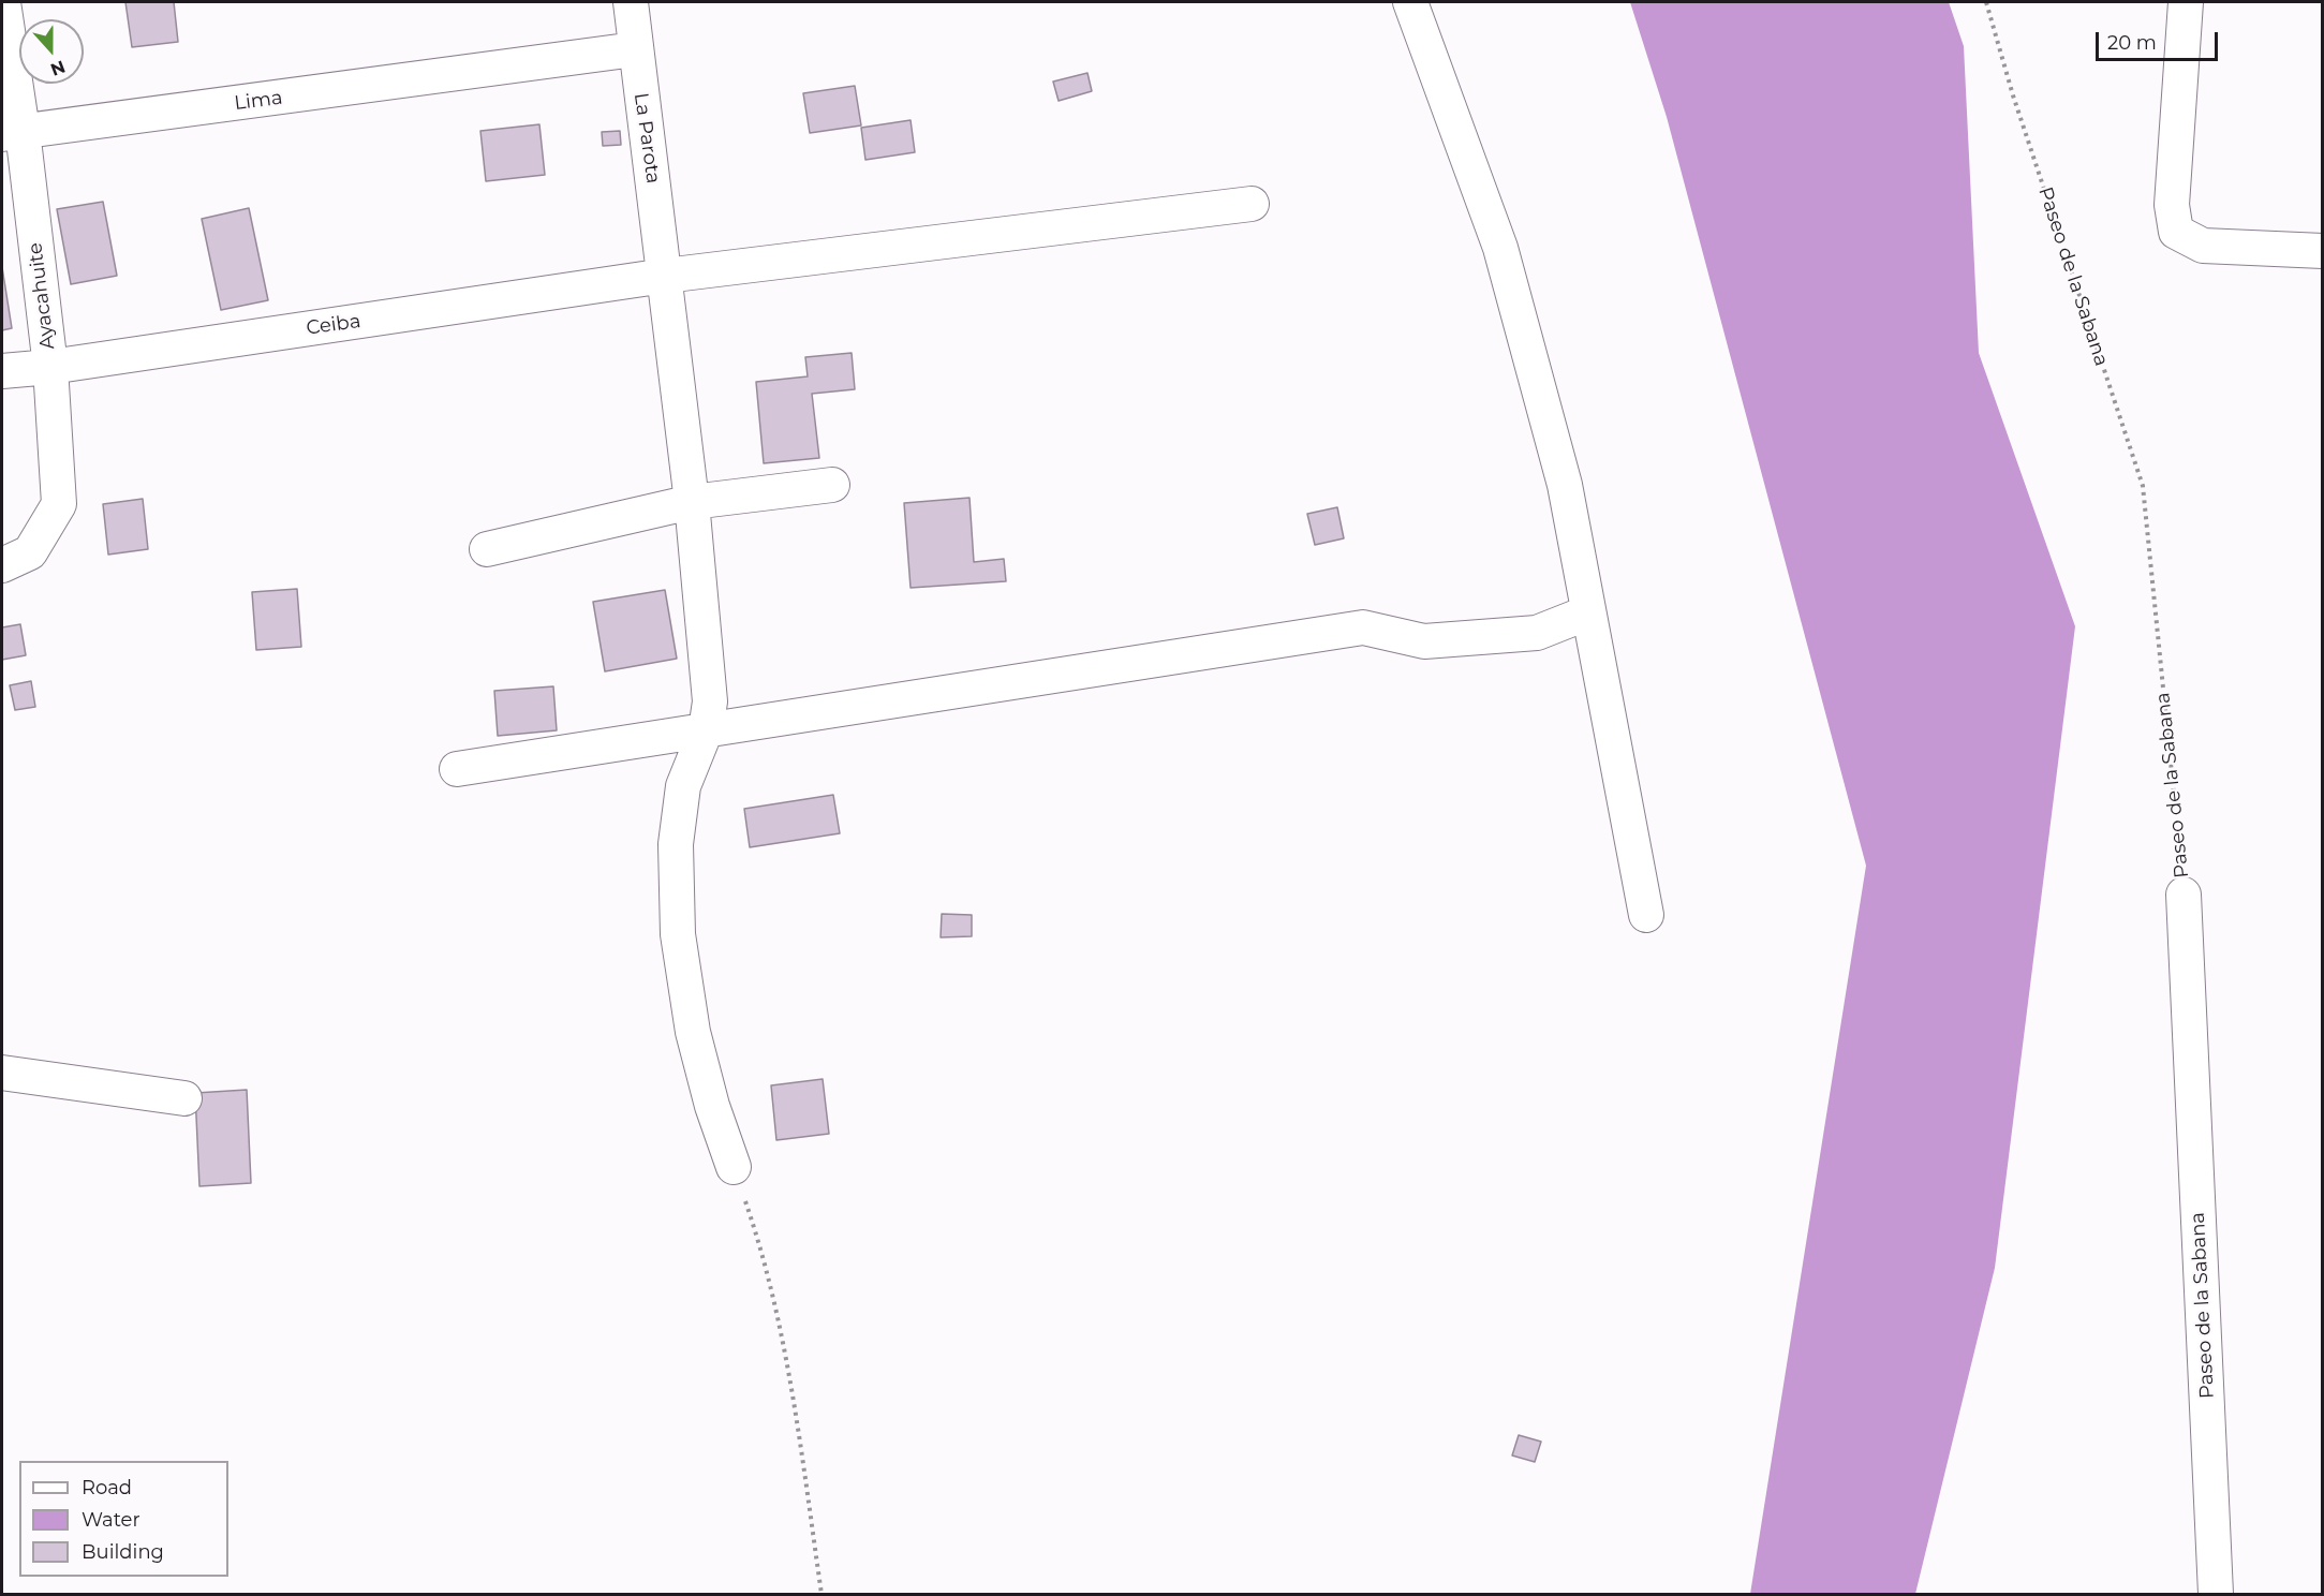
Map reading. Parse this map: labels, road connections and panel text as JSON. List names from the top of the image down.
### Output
{
  "streets": {
    "street": [
      "Lima",
      "La Parota",
      "Paseo de la Sabana",
      "Ayacahuite",
      "Ceiba"
    ]
  },
  "crossings": [
    ["Lima", "La Parota"],
    ["Lima", "Ayacahuite"],
    ["La Parota", "Ceiba"],
    ["Ayacahuite", "Ceiba"]
  ],
  "legend": ["Road", "Water", "Building"],
  "scale_bar": "20 m",
  "north": "bottom"
}
